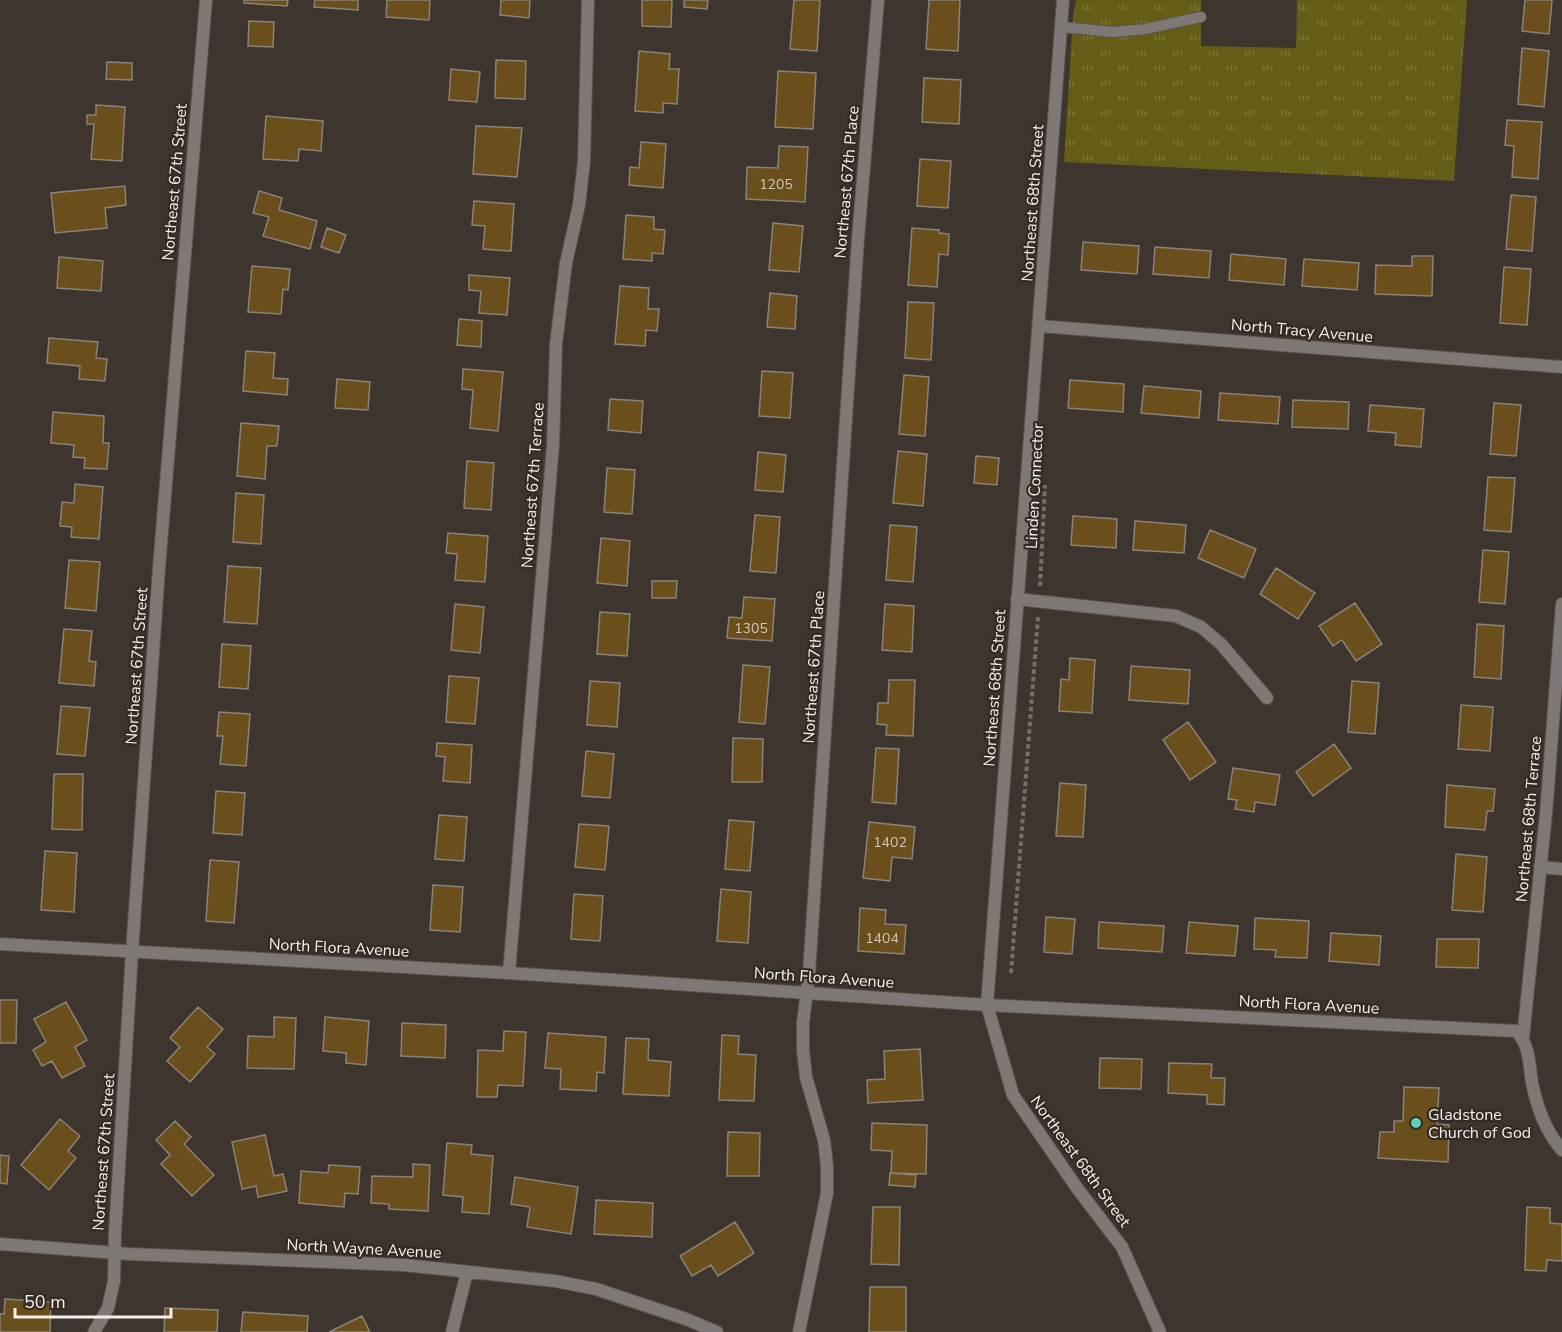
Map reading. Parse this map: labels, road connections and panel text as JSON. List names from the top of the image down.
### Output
{
  "streets": {
    "street": [
      "Northeast 67th Street",
      "Northeast 67th Place",
      "Northeast 68th Street",
      "North Tracy Avenue",
      "Northeast 67th Terrace",
      "Northeast 68th Terrace",
      "North Flora Avenue",
      "North Wayne Avenue"
    ],
    "path": ["Linden Connector"]
  },
  "crossings": [
    ["Northeast 67th Street", "North Flora Avenue"],
    ["Northeast 67th Street", "North Wayne Avenue"],
    ["Northeast 67th Place", "North Flora Avenue"],
    ["Northeast 68th Street", "North Tracy Avenue"],
    ["Northeast 68th Street", "North Flora Avenue"],
    ["Northeast 67th Terrace", "North Flora Avenue"],
    ["Northeast 68th Terrace", "North Flora Avenue"]
  ],
  "places": ["Gladstone Church of God"],
  "house_numbers": [
    "1205",
    "1305",
    "1402",
    "1404"
  ],
  "scale_bar": "50 m"
}
